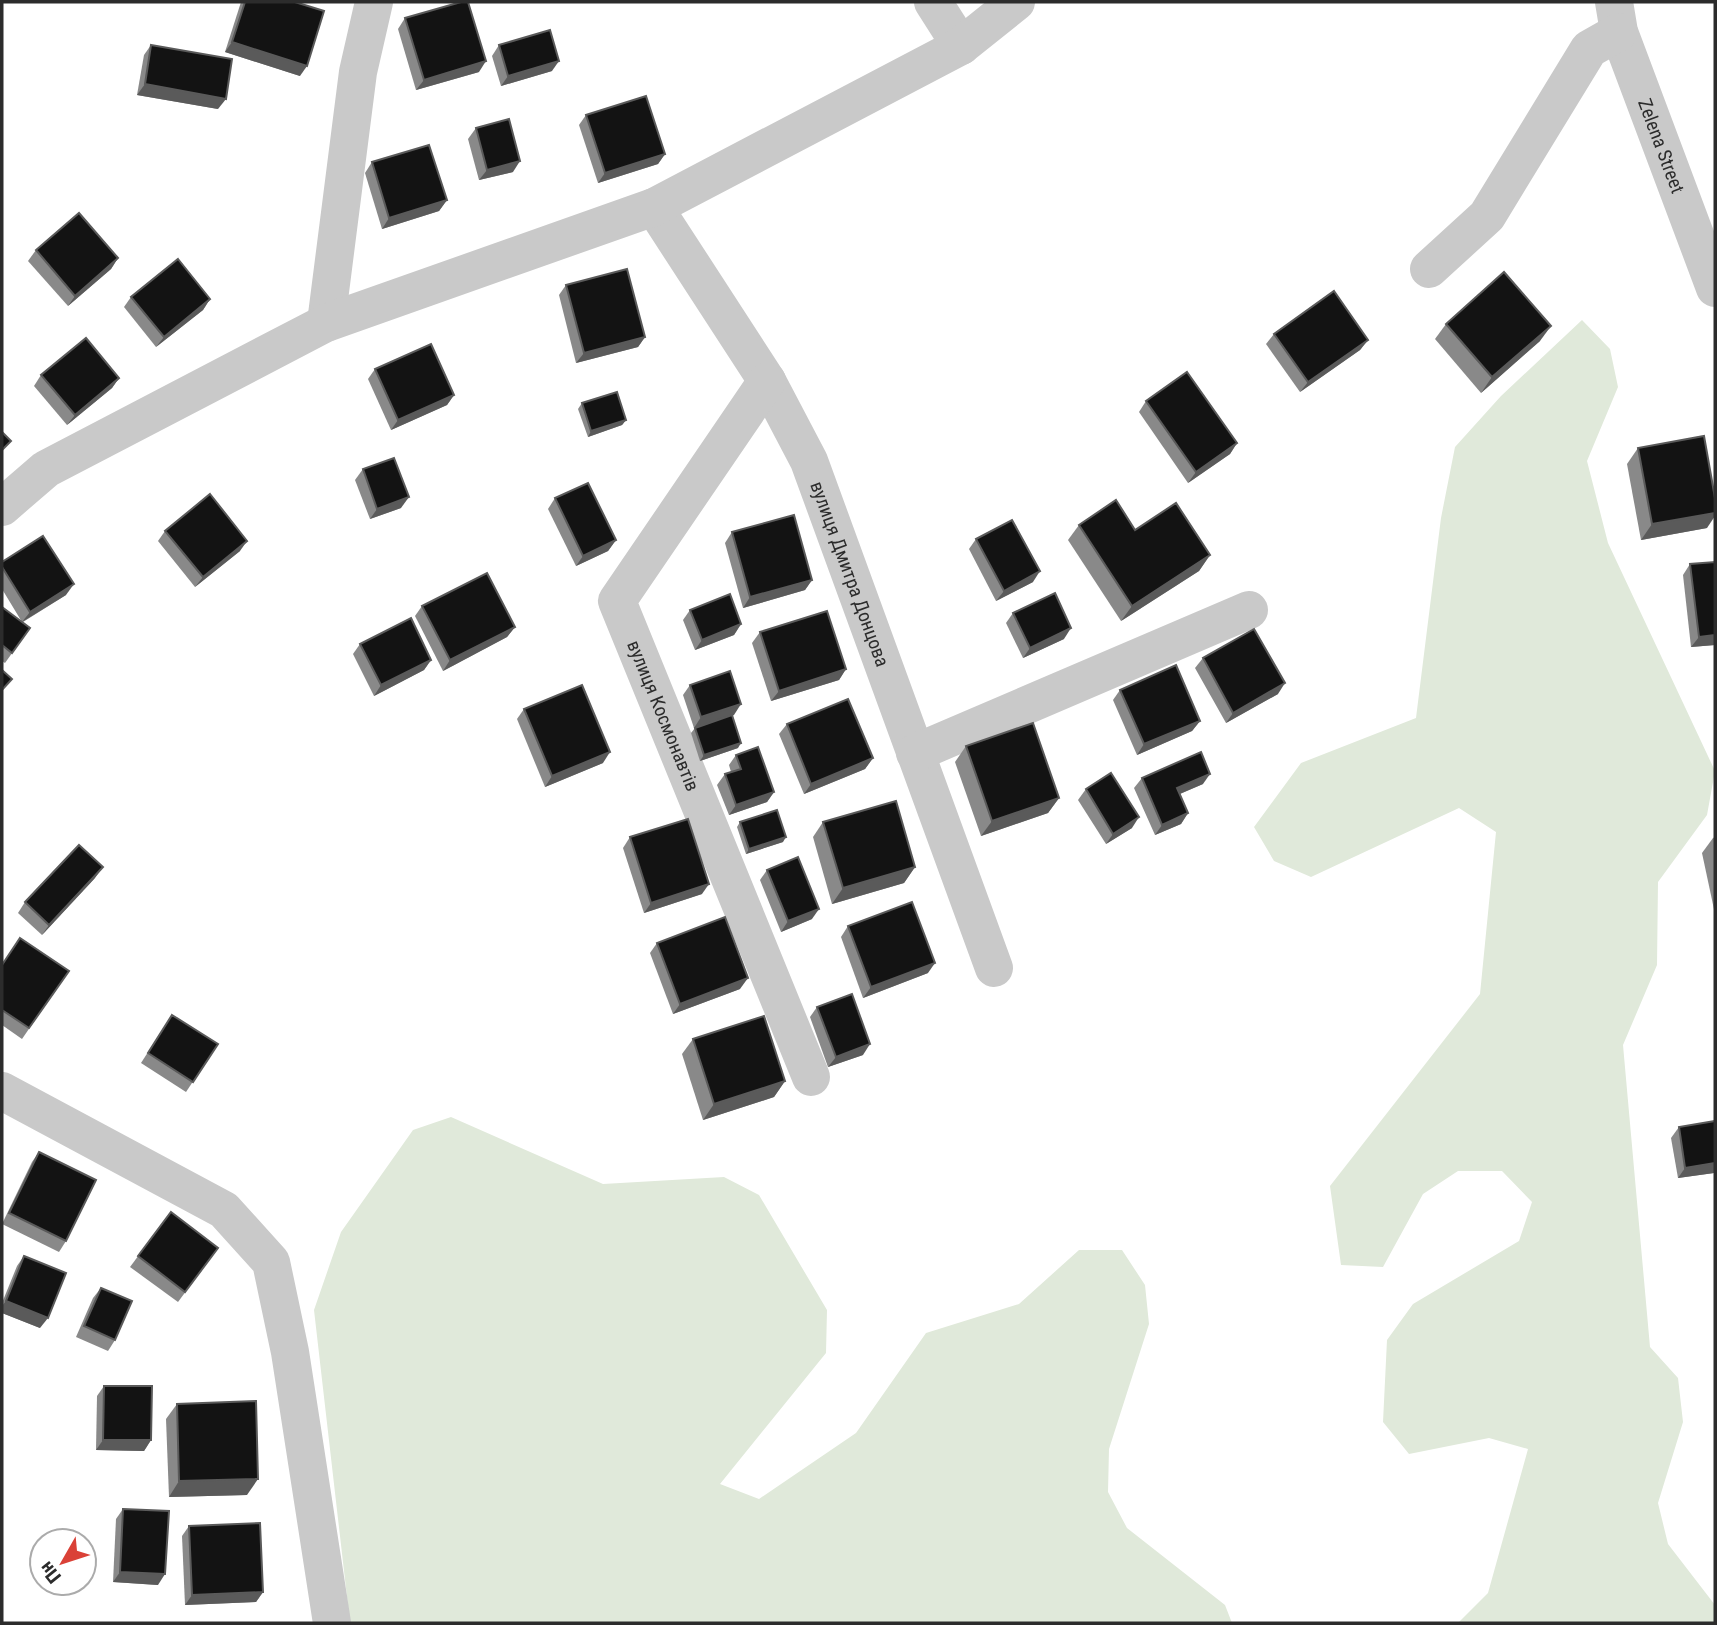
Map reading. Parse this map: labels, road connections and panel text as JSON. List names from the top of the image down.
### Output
{
  "streets": {
    "street": ["Zelena Street", "вулиця Дмитра Донцова", "вулиця Космонавтів"]
  },
  "crossings": [
    ["вулиця Дмитра Донцова", "вулиця Космонавтів"]
  ],
  "north": "bottom left"
}
